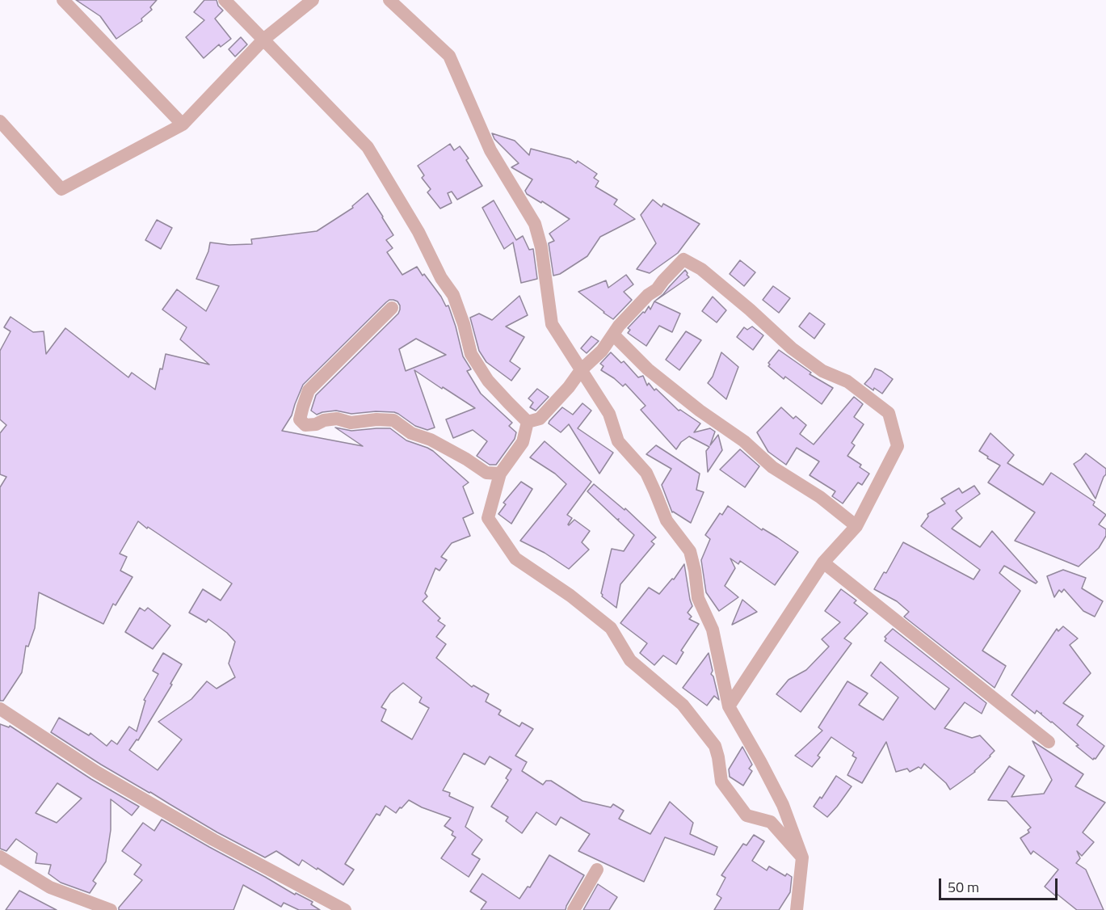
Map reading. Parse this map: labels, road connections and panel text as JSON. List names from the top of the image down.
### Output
{
  "scale_bar": "50 m"
}
